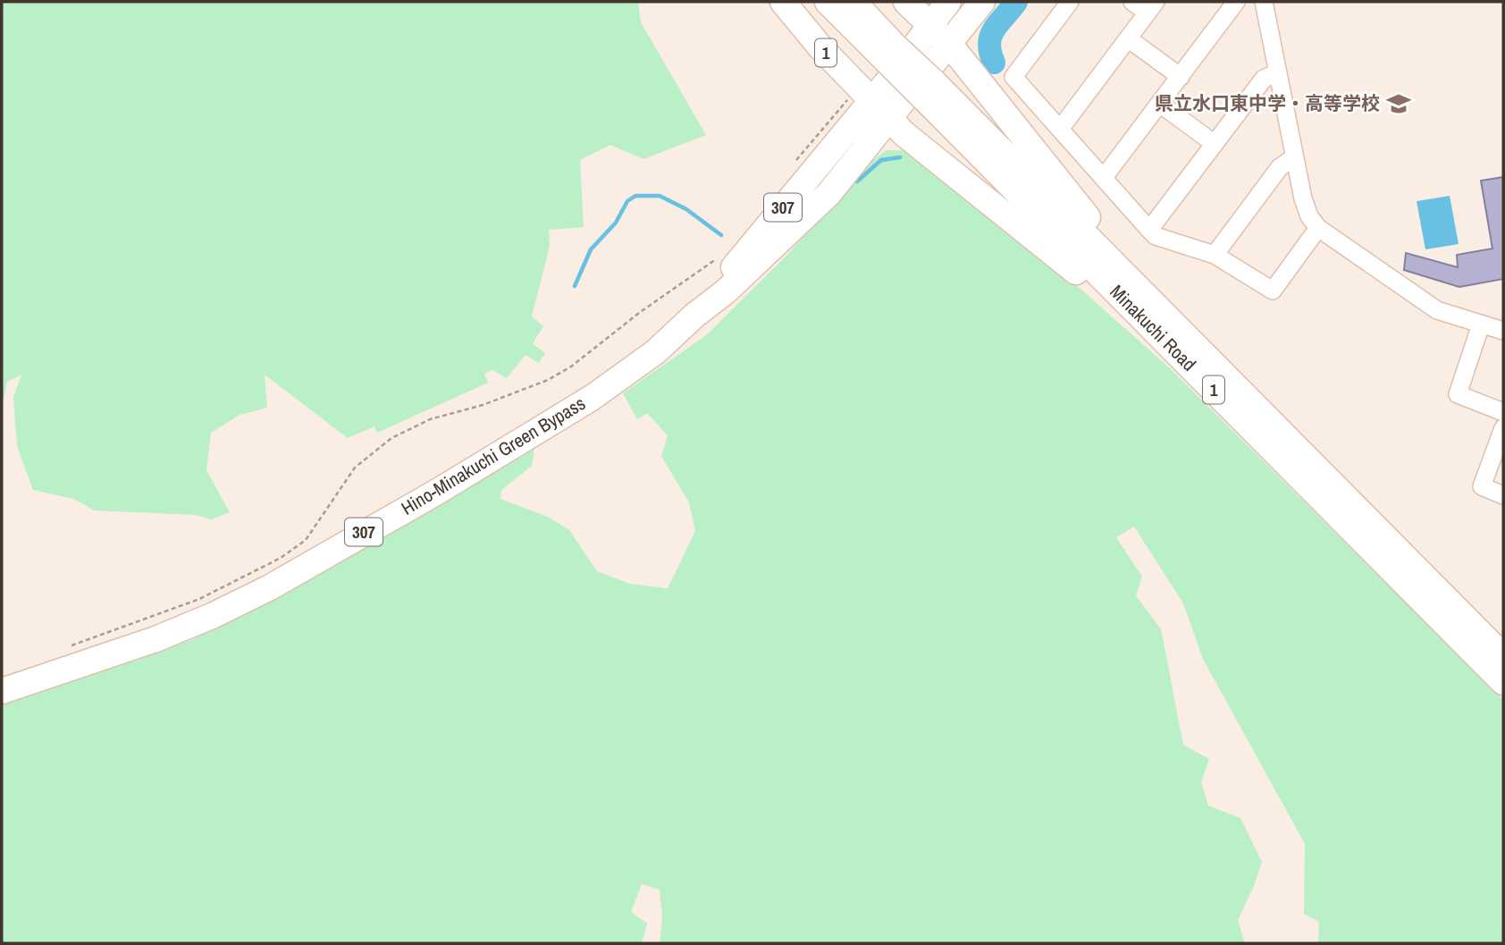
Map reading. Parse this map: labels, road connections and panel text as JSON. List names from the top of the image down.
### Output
{
  "streets": {
    "highway": [
      "1",
      "307",
      "Minakuchi Road",
      "Hino-Minakuchi Green Bypass"
    ]
  },
  "crossings": [
    ["1", "307"],
    ["1", "Minakuchi Road"],
    ["1", "Hino-Minakuchi Green Bypass"],
    ["307", "Hino-Minakuchi Green Bypass"]
  ],
  "places": {
    "school or university": ["県立水口東中学・高等学校"]
  }
}
